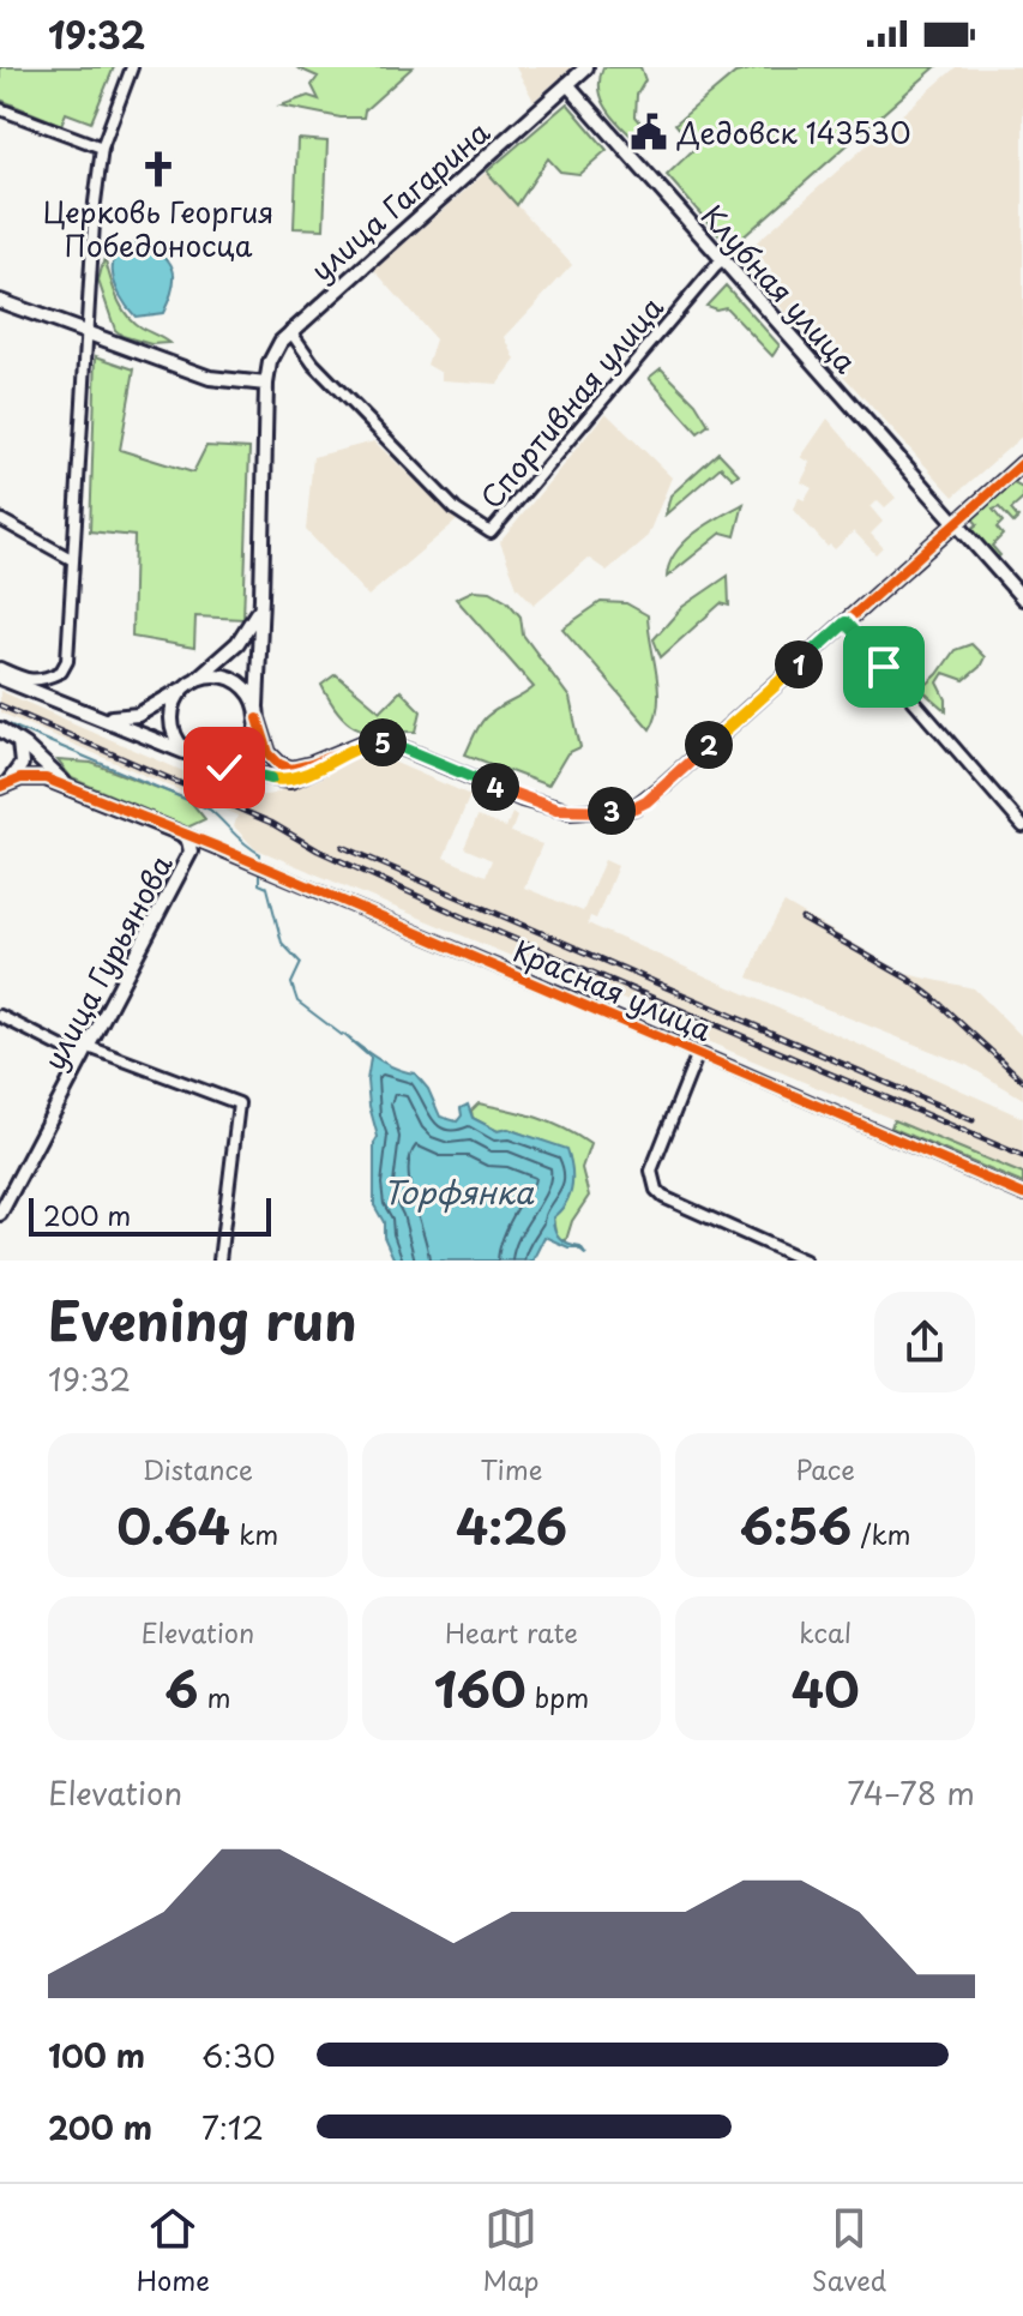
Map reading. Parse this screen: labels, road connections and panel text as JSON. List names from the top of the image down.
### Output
{
  "streets": {
    "street": [
      "улица Гагарина",
      "Клубная улица",
      "Спортивная улица",
      "улица Гурьянова",
      "Красная улица"
    ]
  },
  "crossings": [
    ["улица Гагарина", "Клубная улица"],
    ["улица Гагарина", "Спортивная улица"],
    ["Клубная улица", "Спортивная улица"],
    ["улица Гурьянова", "Красная улица"]
  ],
  "water": ["Торфянка"],
  "places": {
    "public building": ["Дедовск 143530"],
    "church": ["Церковь Георгия Победоносца"]
  },
  "scale_bar": "200 m",
  "page": {
    "status": "19:32",
    "pins": [
      "1",
      "5",
      "2",
      "4",
      "3"
    ],
    "scale": "200 m",
    "heading": ["Evening run", "19:32"],
    "stats": [
      ["Distance", "0.64 km"],
      ["Time", "4:26"],
      ["Pace", "6:56 /km"],
      ["Elevation", "6 m"],
      ["Heart rate", "160 bpm"],
      ["kcal", "40"]
    ],
    "chart": ["Elevation", "74–78 m"],
    "list": [
      {
        "name": "100 m",
        "note": "6:30"
      },
      {
        "name": "200 m",
        "note": "7:12"
      }
    ],
    "tabs": ["Home", "Map", "Saved"]
  }
}
